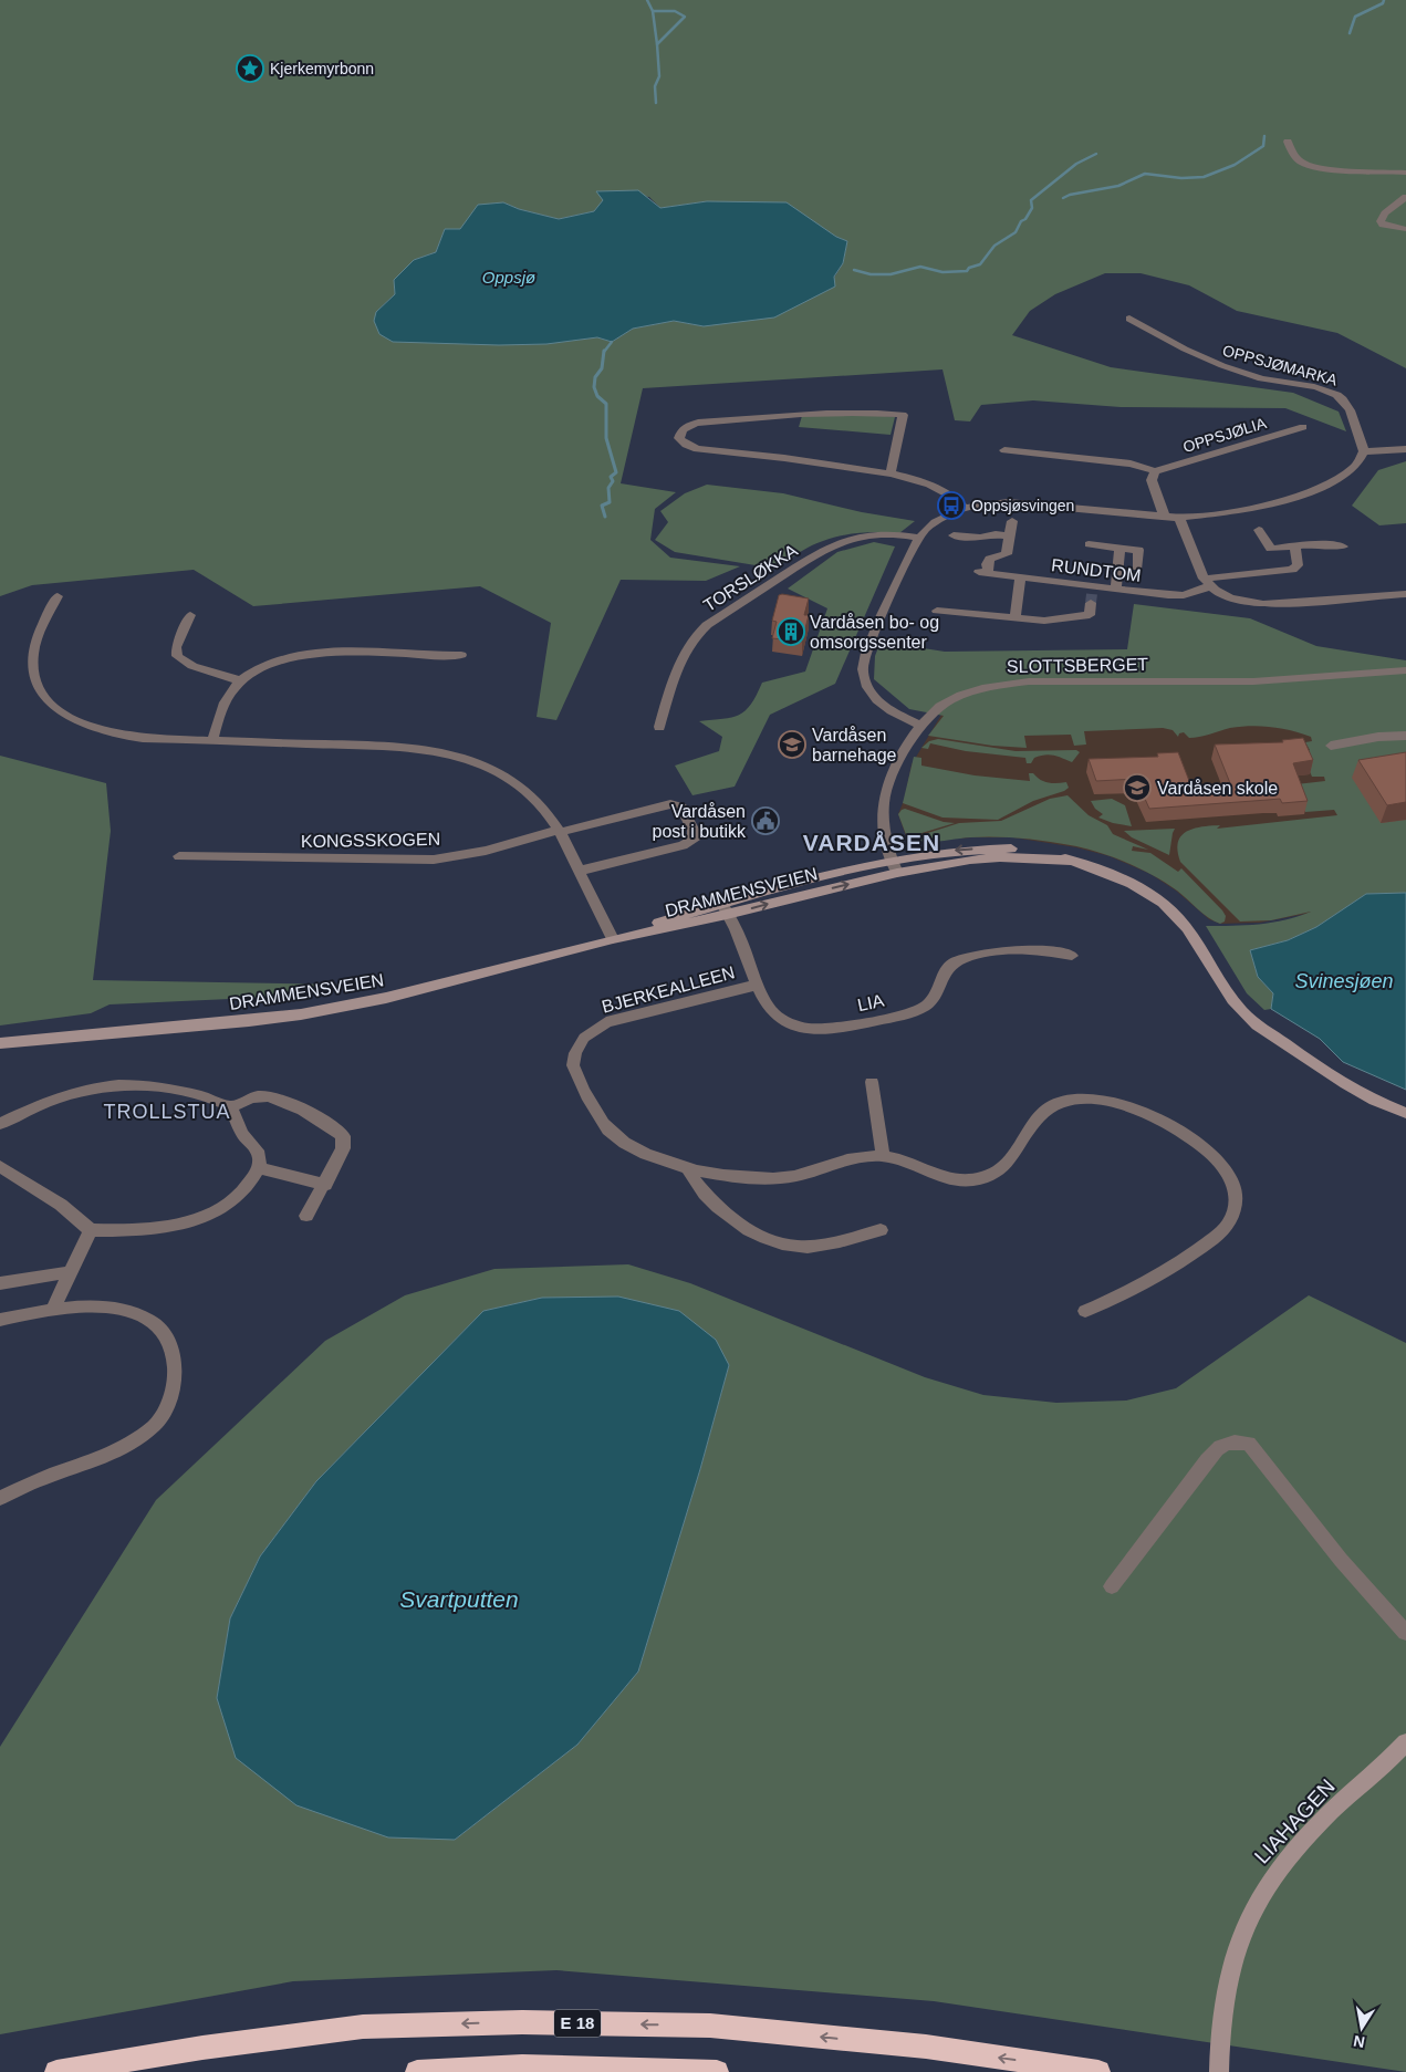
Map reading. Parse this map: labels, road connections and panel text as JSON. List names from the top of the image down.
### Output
{
  "streets": {
    "highway": ["E 18"],
    "main road": ["DRAMMENSVEIEN", "LIAHAGEN"],
    "street": [
      "OPPSJØMARKA",
      "OPPSJØLIA",
      "RUNDTOM",
      "TORSLØKKA",
      "SLOTTSBERGET",
      "KONGSSKOGEN",
      "BJERKEALLEEN",
      "LIA"
    ]
  },
  "crossings": [
    ["SLOTTSBERGET", "DRAMMENSVEIEN"],
    ["DRAMMENSVEIEN", "LIA"],
    ["BJERKEALLEEN", "LIA"]
  ],
  "districts": ["VARDÅSEN", "TROLLSTUA"],
  "water": ["Oppsjø", "Svinesjøen", "Svartputten"],
  "places": {
    "place": ["Kjerkemyrbonn"],
    "bus stop": ["Oppsjøsvingen"],
    "building": ["Vardåsen bo- og omsorgssenter"],
    "school or university": ["Vardåsen barnehage", "Vardåsen skole"],
    "public building": ["Vardåsen post i butikk"]
  },
  "north": "bottom"
}
